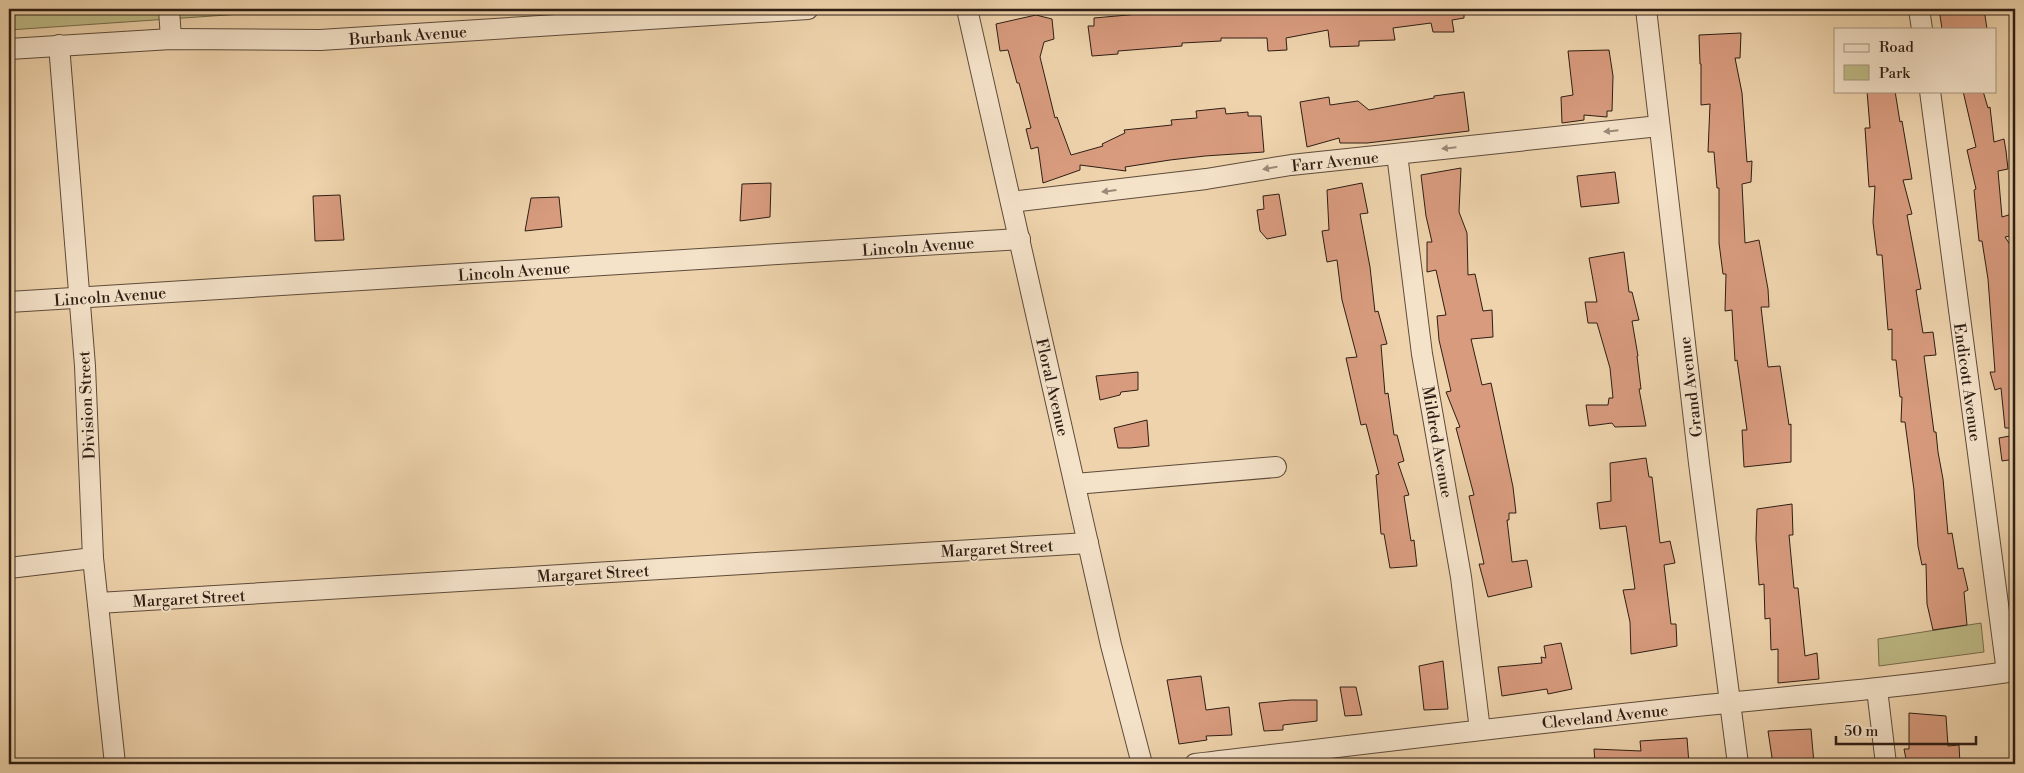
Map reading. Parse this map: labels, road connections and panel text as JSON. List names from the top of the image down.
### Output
{
  "streets": {
    "street": [
      "Burbank Avenue",
      "Farr Avenue",
      "Lincoln Avenue",
      "Endicott Avenue",
      "Floral Avenue",
      "Grand Avenue",
      "Division Street",
      "Mildred Avenue",
      "Margaret Street",
      "Cleveland Avenue"
    ]
  },
  "crossings": [
    ["Burbank Avenue", "Division Street"],
    ["Farr Avenue", "Floral Avenue"],
    ["Farr Avenue", "Grand Avenue"],
    ["Farr Avenue", "Mildred Avenue"],
    ["Lincoln Avenue", "Floral Avenue"],
    ["Lincoln Avenue", "Division Street"],
    ["Endicott Avenue", "Cleveland Avenue"],
    ["Floral Avenue", "Margaret Street"],
    ["Grand Avenue", "Cleveland Avenue"],
    ["Division Street", "Margaret Street"],
    ["Mildred Avenue", "Cleveland Avenue"]
  ],
  "one_way": ["Farr Avenue"],
  "legend": ["Road", "Park"],
  "scale_bar": "50 m"
}
